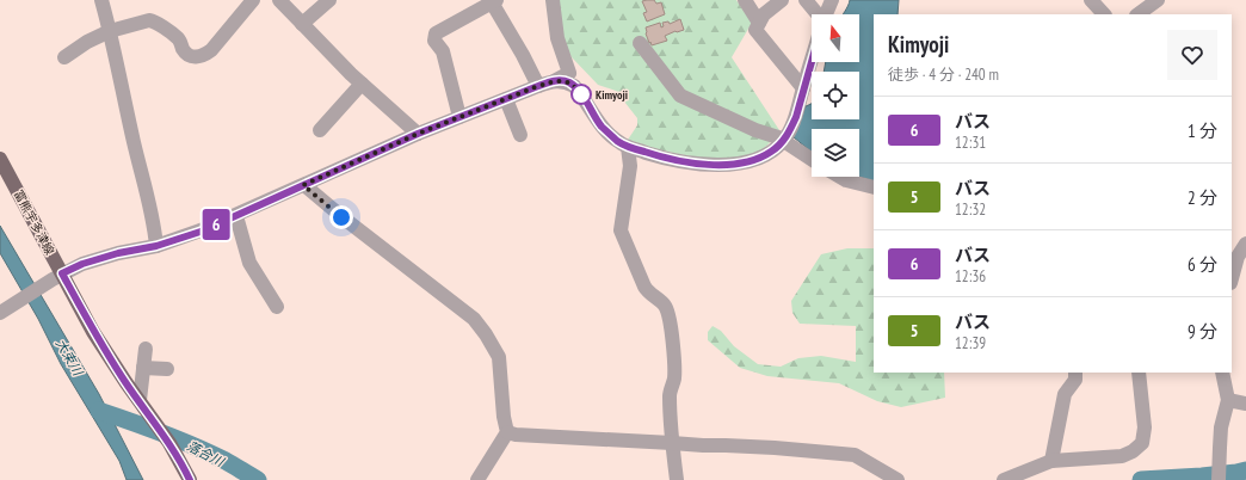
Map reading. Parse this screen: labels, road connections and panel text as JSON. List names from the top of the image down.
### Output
{
  "streets": {
    "main road": ["富熊宇多津線"]
  },
  "water": ["大束川", "落合川"],
  "places": ["Kimyoji"],
  "lines": ["bus line 6"],
  "north": "top",
  "page": {
    "on_map": "6",
    "heading": ["Kimyoji", "徒歩 · 4 分 · 240 m"],
    "list": [
      {
        "mark": "6",
        "name": "バス",
        "note": "12:31",
        "value": "1 分"
      },
      {
        "mark": "5",
        "name": "バス",
        "note": "12:32",
        "value": "2 分"
      },
      {
        "mark": "6",
        "name": "バス",
        "note": "12:36",
        "value": "6 分"
      },
      {
        "mark": "5",
        "name": "バス",
        "note": "12:39",
        "value": "9 分"
      }
    ]
  }
}
